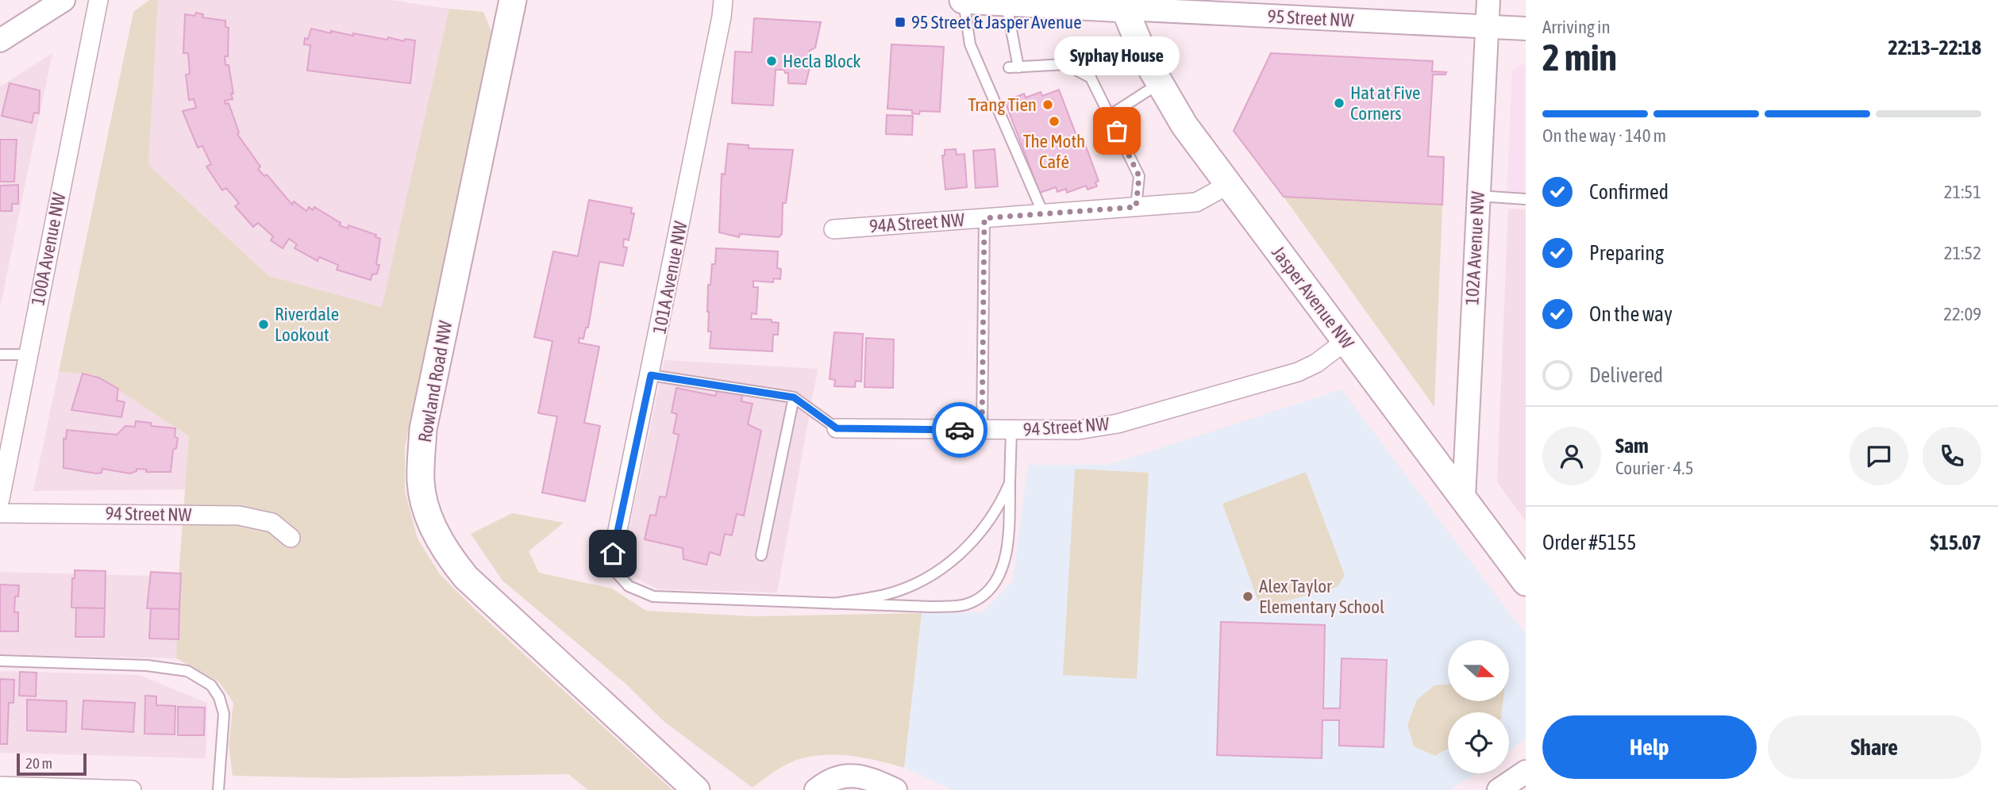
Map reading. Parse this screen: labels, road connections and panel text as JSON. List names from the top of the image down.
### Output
{
  "streets": {
    "main road": ["95 Street NW", "Jasper Avenue NW", "Rowland Road NW"],
    "street": [
      "94A Street NW",
      "102A Avenue NW",
      "100A Avenue NW",
      "101A Avenue NW",
      "94 Street NW"
    ]
  },
  "crossings": [
    ["95 Street NW", "102A Avenue NW"],
    ["95 Street NW", "Jasper Avenue NW"],
    ["94A Street NW", "Jasper Avenue NW"],
    ["102A Avenue NW", "Jasper Avenue NW"],
    ["Jasper Avenue NW", "94 Street NW"]
  ],
  "places": {
    "transit": ["95 Street & Jasper Avenue"],
    "other": [
      "Hecla Block",
      "Hat at Five Corners",
      "Trang Tien",
      "The Moth Café",
      "Syphay House",
      "Riverdale Lookout",
      "Alex Taylor Elementary School"
    ]
  },
  "scale_bar": "20 m",
  "north": "right",
  "page": {
    "heading": ["2 min", "Arriving in", "22:13–22:18"],
    "panel": [
      "Sam",
      "Courier · 4.5",
      "Order #5155",
      "$15.07"
    ],
    "bubble": "Syphay House",
    "bar": "On the way · 140 m",
    "list": [
      ["Confirmed", "21:51"],
      ["Preparing", "21:52"],
      ["On the way", "22:09"],
      "Delivered"
    ],
    "buttons": ["Help", "Share"],
    "scale": "20 m"
  }
}
